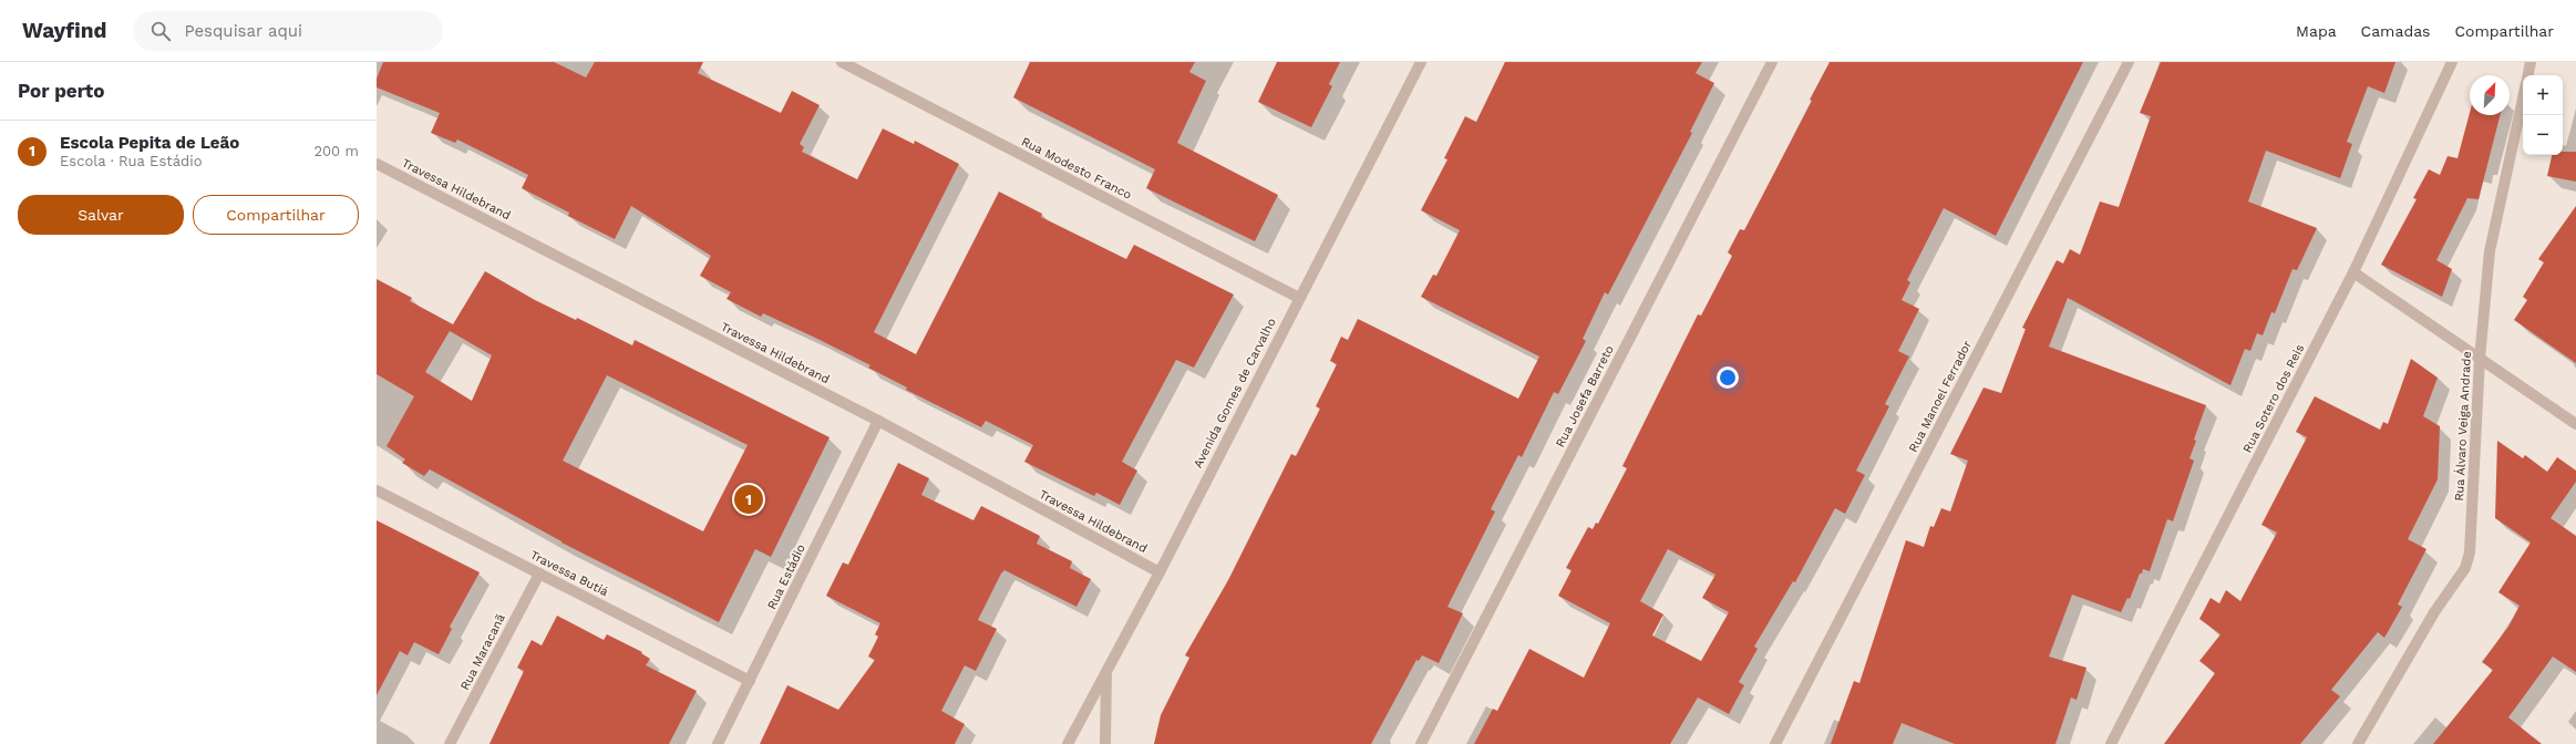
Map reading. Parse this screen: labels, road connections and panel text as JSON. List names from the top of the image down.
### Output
{
  "streets": {
    "street": [
      "Rua Modesto Franco",
      "Travessa Hildebrand",
      "Avenida Gomes de Carvalho",
      "Rua Josefa Barreto",
      "Rua Manoel Ferrador",
      "Rua Sotero dos Reis",
      "Rua Álvaro Veiga Andrade",
      "Travessa Butiá",
      "Rua Estádio",
      "Rua Maracanã"
    ]
  },
  "crossings": [
    ["Rua Modesto Franco", "Avenida Gomes de Carvalho"],
    ["Travessa Hildebrand", "Avenida Gomes de Carvalho"],
    ["Travessa Hildebrand", "Rua Estádio"],
    ["Travessa Butiá", "Rua Estádio"],
    ["Travessa Butiá", "Rua Maracanã"]
  ],
  "north": "top right",
  "page": {
    "header": "Wayfind",
    "search": "Pesquisar aqui",
    "nav": ["Mapa", "Camadas", "Compartilhar"],
    "heading": "Por perto",
    "map_buttons": ["+", "−"],
    "list": [
      {
        "mark": "1",
        "name": "Escola Pepita de Leão",
        "note": "Escola · Rua Estádio",
        "value": "200 m"
      }
    ],
    "buttons": ["Salvar", "Compartilhar"],
    "pins": "1"
  }
}
